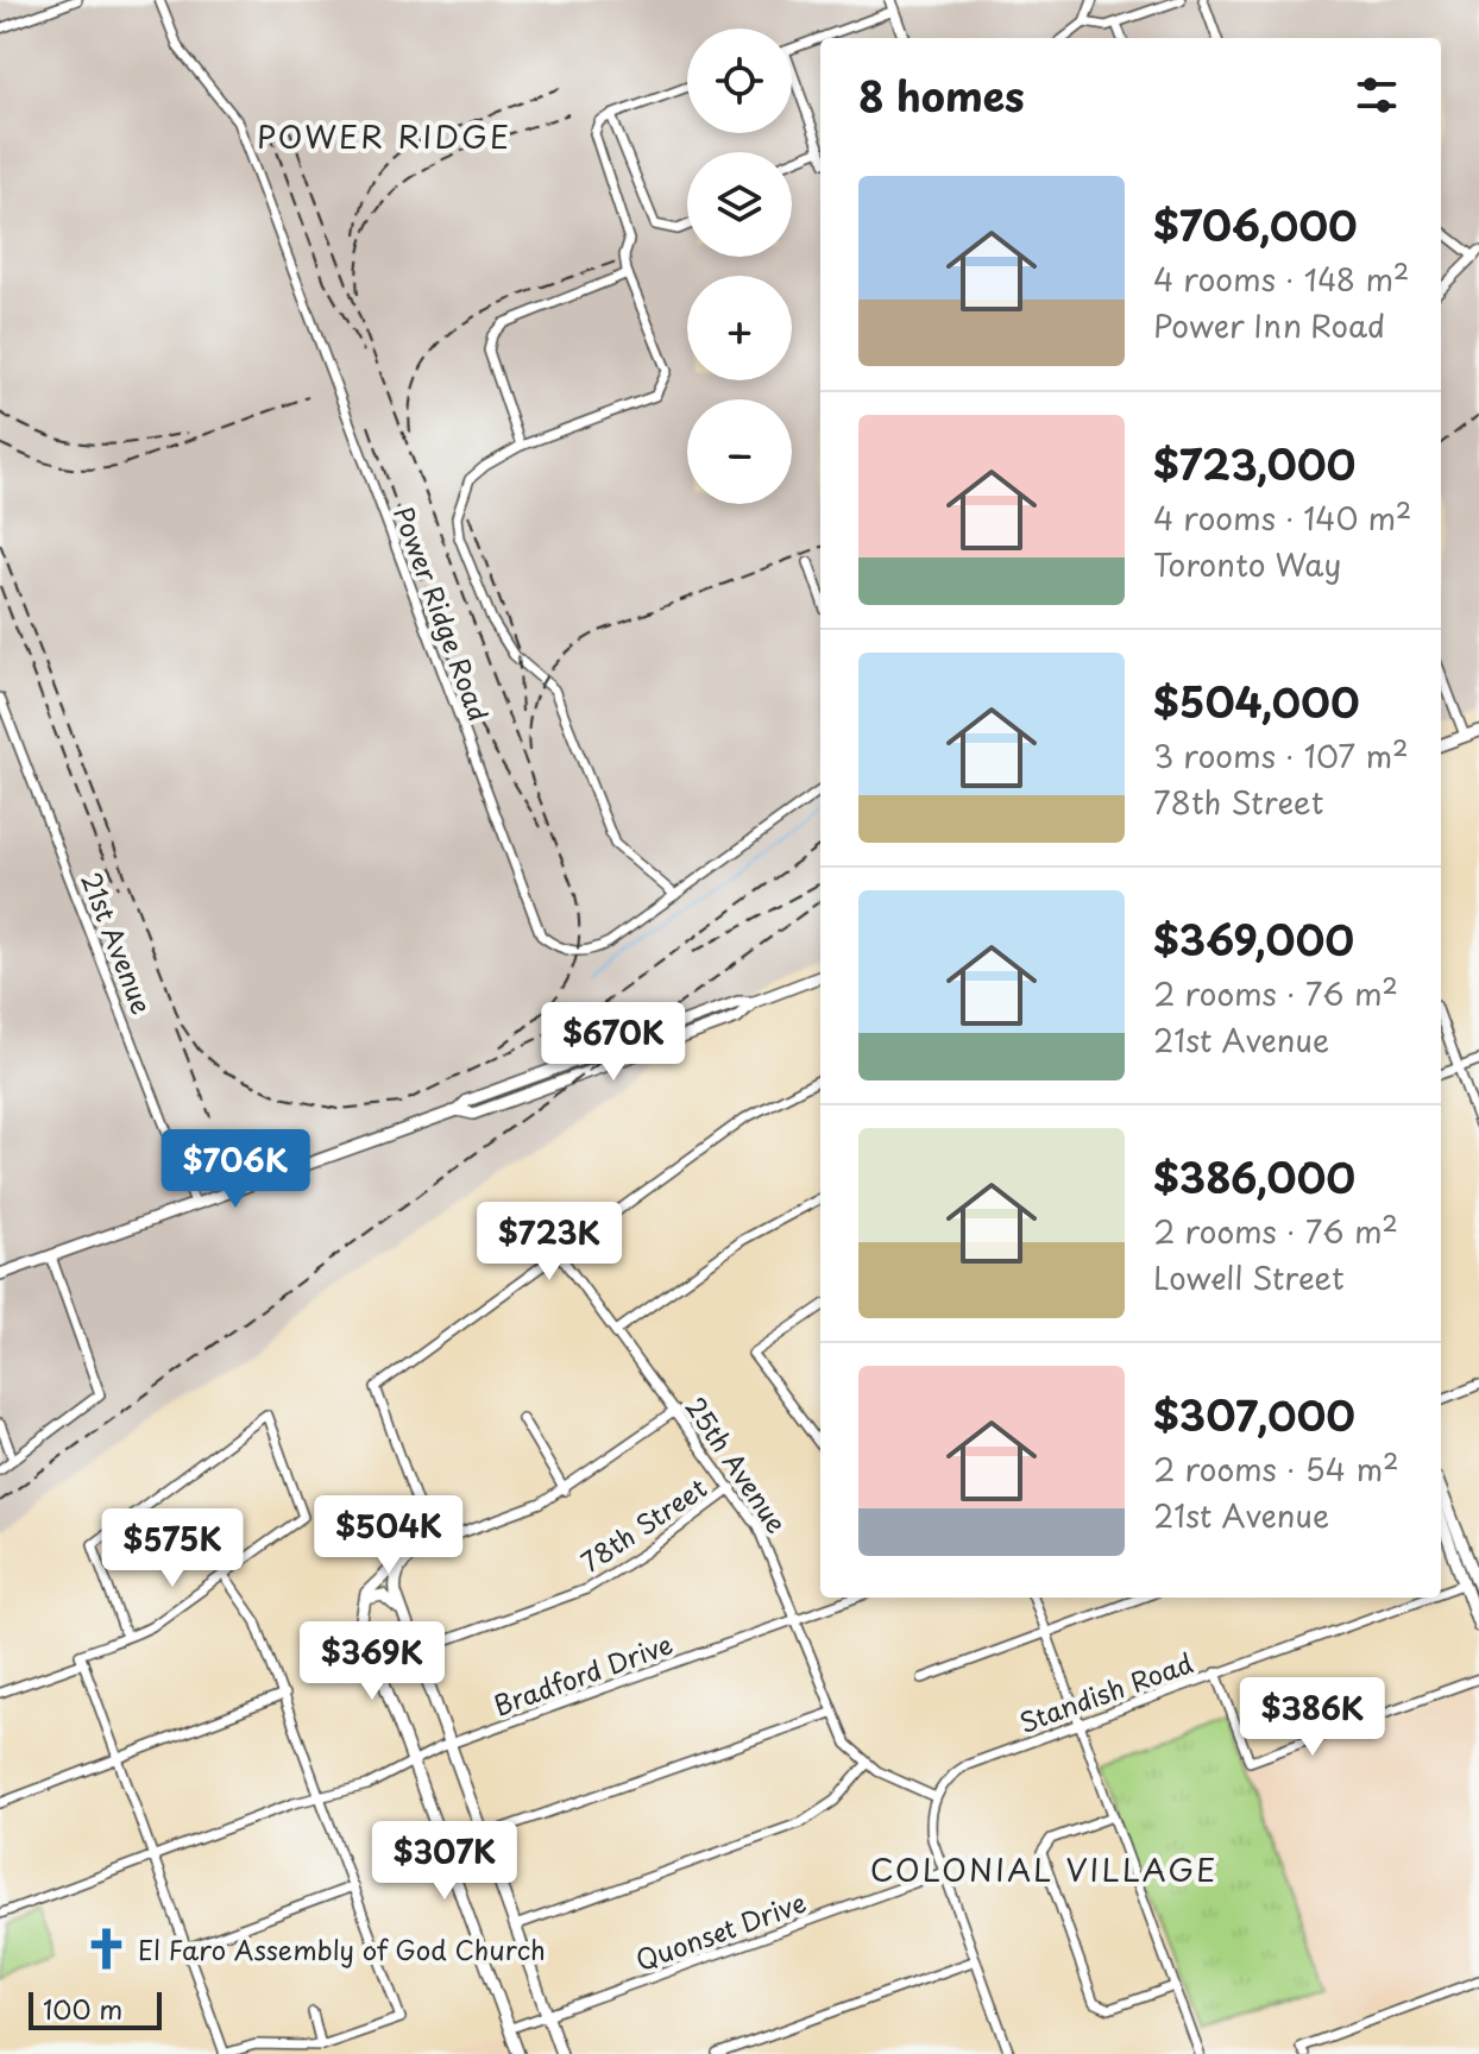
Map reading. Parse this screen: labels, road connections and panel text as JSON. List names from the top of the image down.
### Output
{
  "streets": {
    "street": [
      "Power Ridge Road",
      "21st Avenue",
      "25th Avenue",
      "78th Street",
      "Bradford Drive",
      "Standish Road",
      "Quonset Drive"
    ]
  },
  "crossings": [
    ["25th Avenue", "78th Street"],
    ["25th Avenue", "Bradford Drive"],
    ["25th Avenue", "Standish Road"]
  ],
  "districts": ["POWER RIDGE", "COLONIAL VILLAGE"],
  "places": {
    "church": ["El Faro Assembly of God Church"]
  },
  "scale_bar": "100 m",
  "page": {
    "map_buttons": ["+", "−"],
    "heading": "8 homes",
    "list": [
      {
        "name": "$706,000",
        "note": "4 rooms · 148 m² · Power Inn Road"
      },
      {
        "name": "$723,000",
        "note": "4 rooms · 140 m² · Toronto Way"
      },
      {
        "name": "$504,000",
        "note": "3 rooms · 107 m² · 78th Street"
      },
      {
        "name": "$369,000",
        "note": "2 rooms · 76 m² · 21st Avenue"
      },
      {
        "name": "$386,000",
        "note": "2 rooms · 76 m² · Lowell Street"
      },
      {
        "name": "$307,000",
        "note": "2 rooms · 54 m² · 21st Avenue"
      }
    ],
    "price": [
      "$670K",
      "$706K",
      "$723K",
      "$504K",
      "$575K",
      "$369K",
      "$386K",
      "$307K"
    ],
    "scale": "100 m"
  }
}
